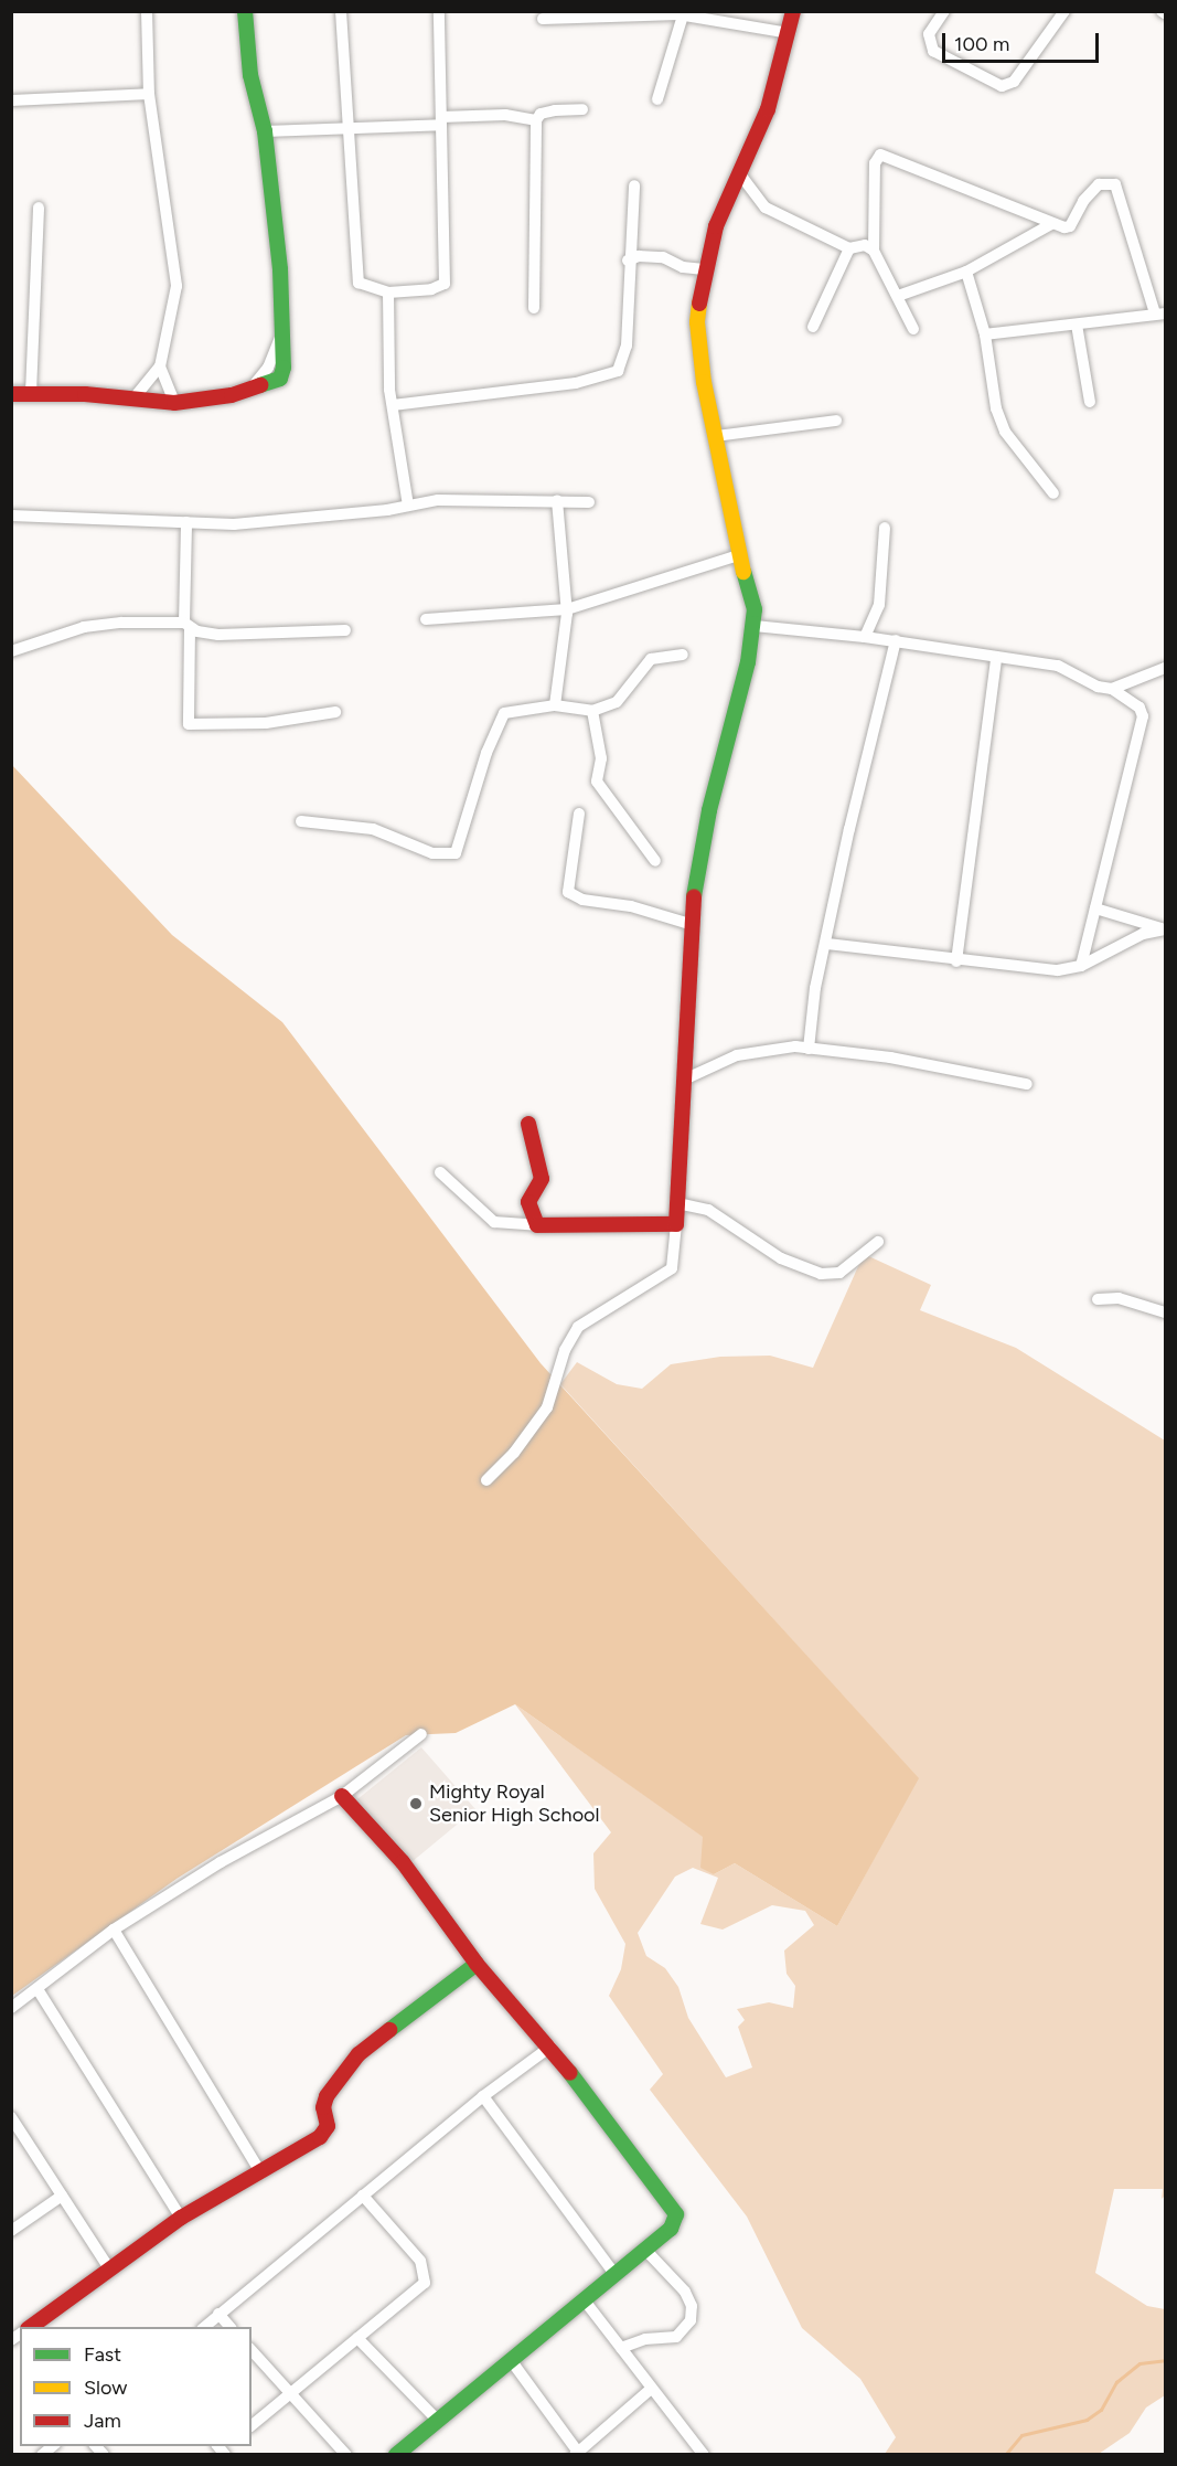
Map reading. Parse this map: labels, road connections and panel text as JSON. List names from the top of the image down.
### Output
{
  "places": ["Mighty Royal Senior High School"],
  "legend": ["Fast", "Slow", "Jam"],
  "scale_bar": "100 m"
}
